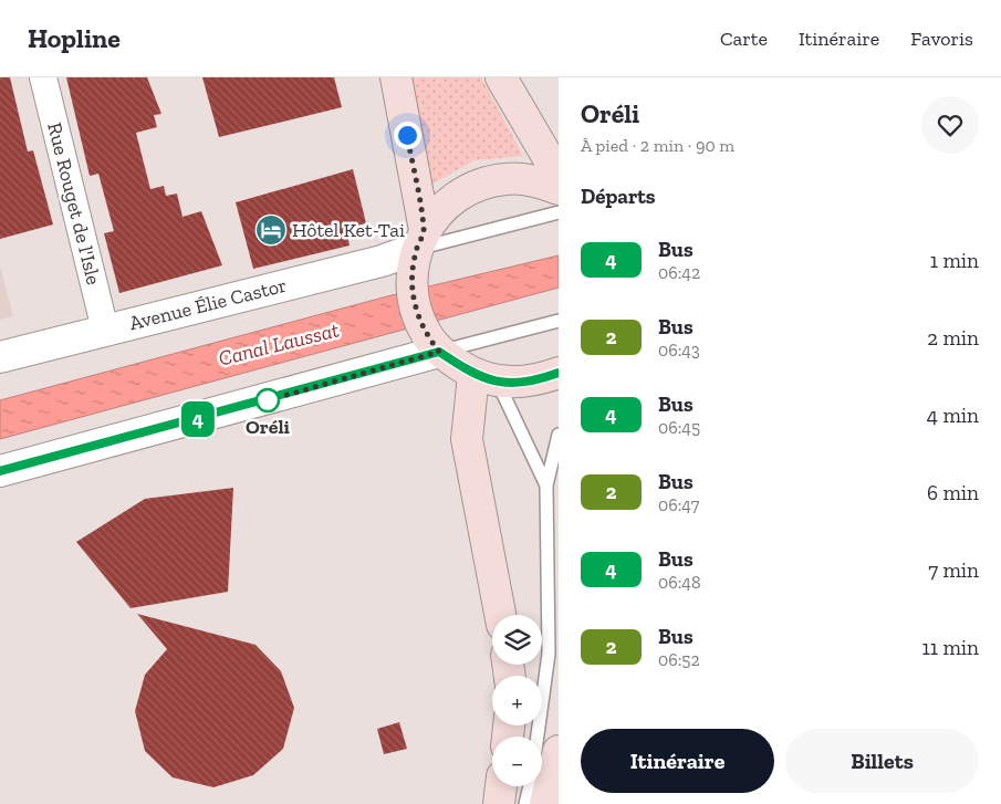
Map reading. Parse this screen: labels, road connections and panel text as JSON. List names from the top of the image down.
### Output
{
  "streets": {
    "street": ["Rue Rouget de l'Isle", "Avenue Élie Castor"]
  },
  "crossings": [
    ["Rue Rouget de l'Isle", "Avenue Élie Castor"]
  ],
  "water": ["Canal Laussat"],
  "places": {
    "hotel": ["Hôtel Ket-Tai"],
    "other": ["Oréli"]
  },
  "lines": ["bus line 4"],
  "page": {
    "header": "Hopline",
    "nav": ["Carte", "Itinéraire", "Favoris"],
    "on_map": "4",
    "heading": [
      ["Oréli", "À pied · 2 min · 90 m"],
      "Départs"
    ],
    "list": [
      {
        "mark": "4",
        "name": "Bus",
        "note": "06:42",
        "value": "1 min"
      },
      {
        "mark": "2",
        "name": "Bus",
        "note": "06:43",
        "value": "2 min"
      },
      {
        "mark": "4",
        "name": "Bus",
        "note": "06:45",
        "value": "4 min"
      },
      {
        "mark": "2",
        "name": "Bus",
        "note": "06:47",
        "value": "6 min"
      },
      {
        "mark": "4",
        "name": "Bus",
        "note": "06:48",
        "value": "7 min"
      },
      {
        "mark": "2",
        "name": "Bus",
        "note": "06:52",
        "value": "11 min"
      }
    ],
    "map_buttons": ["+", "−"],
    "buttons": ["Itinéraire", "Billets"]
  }
}
